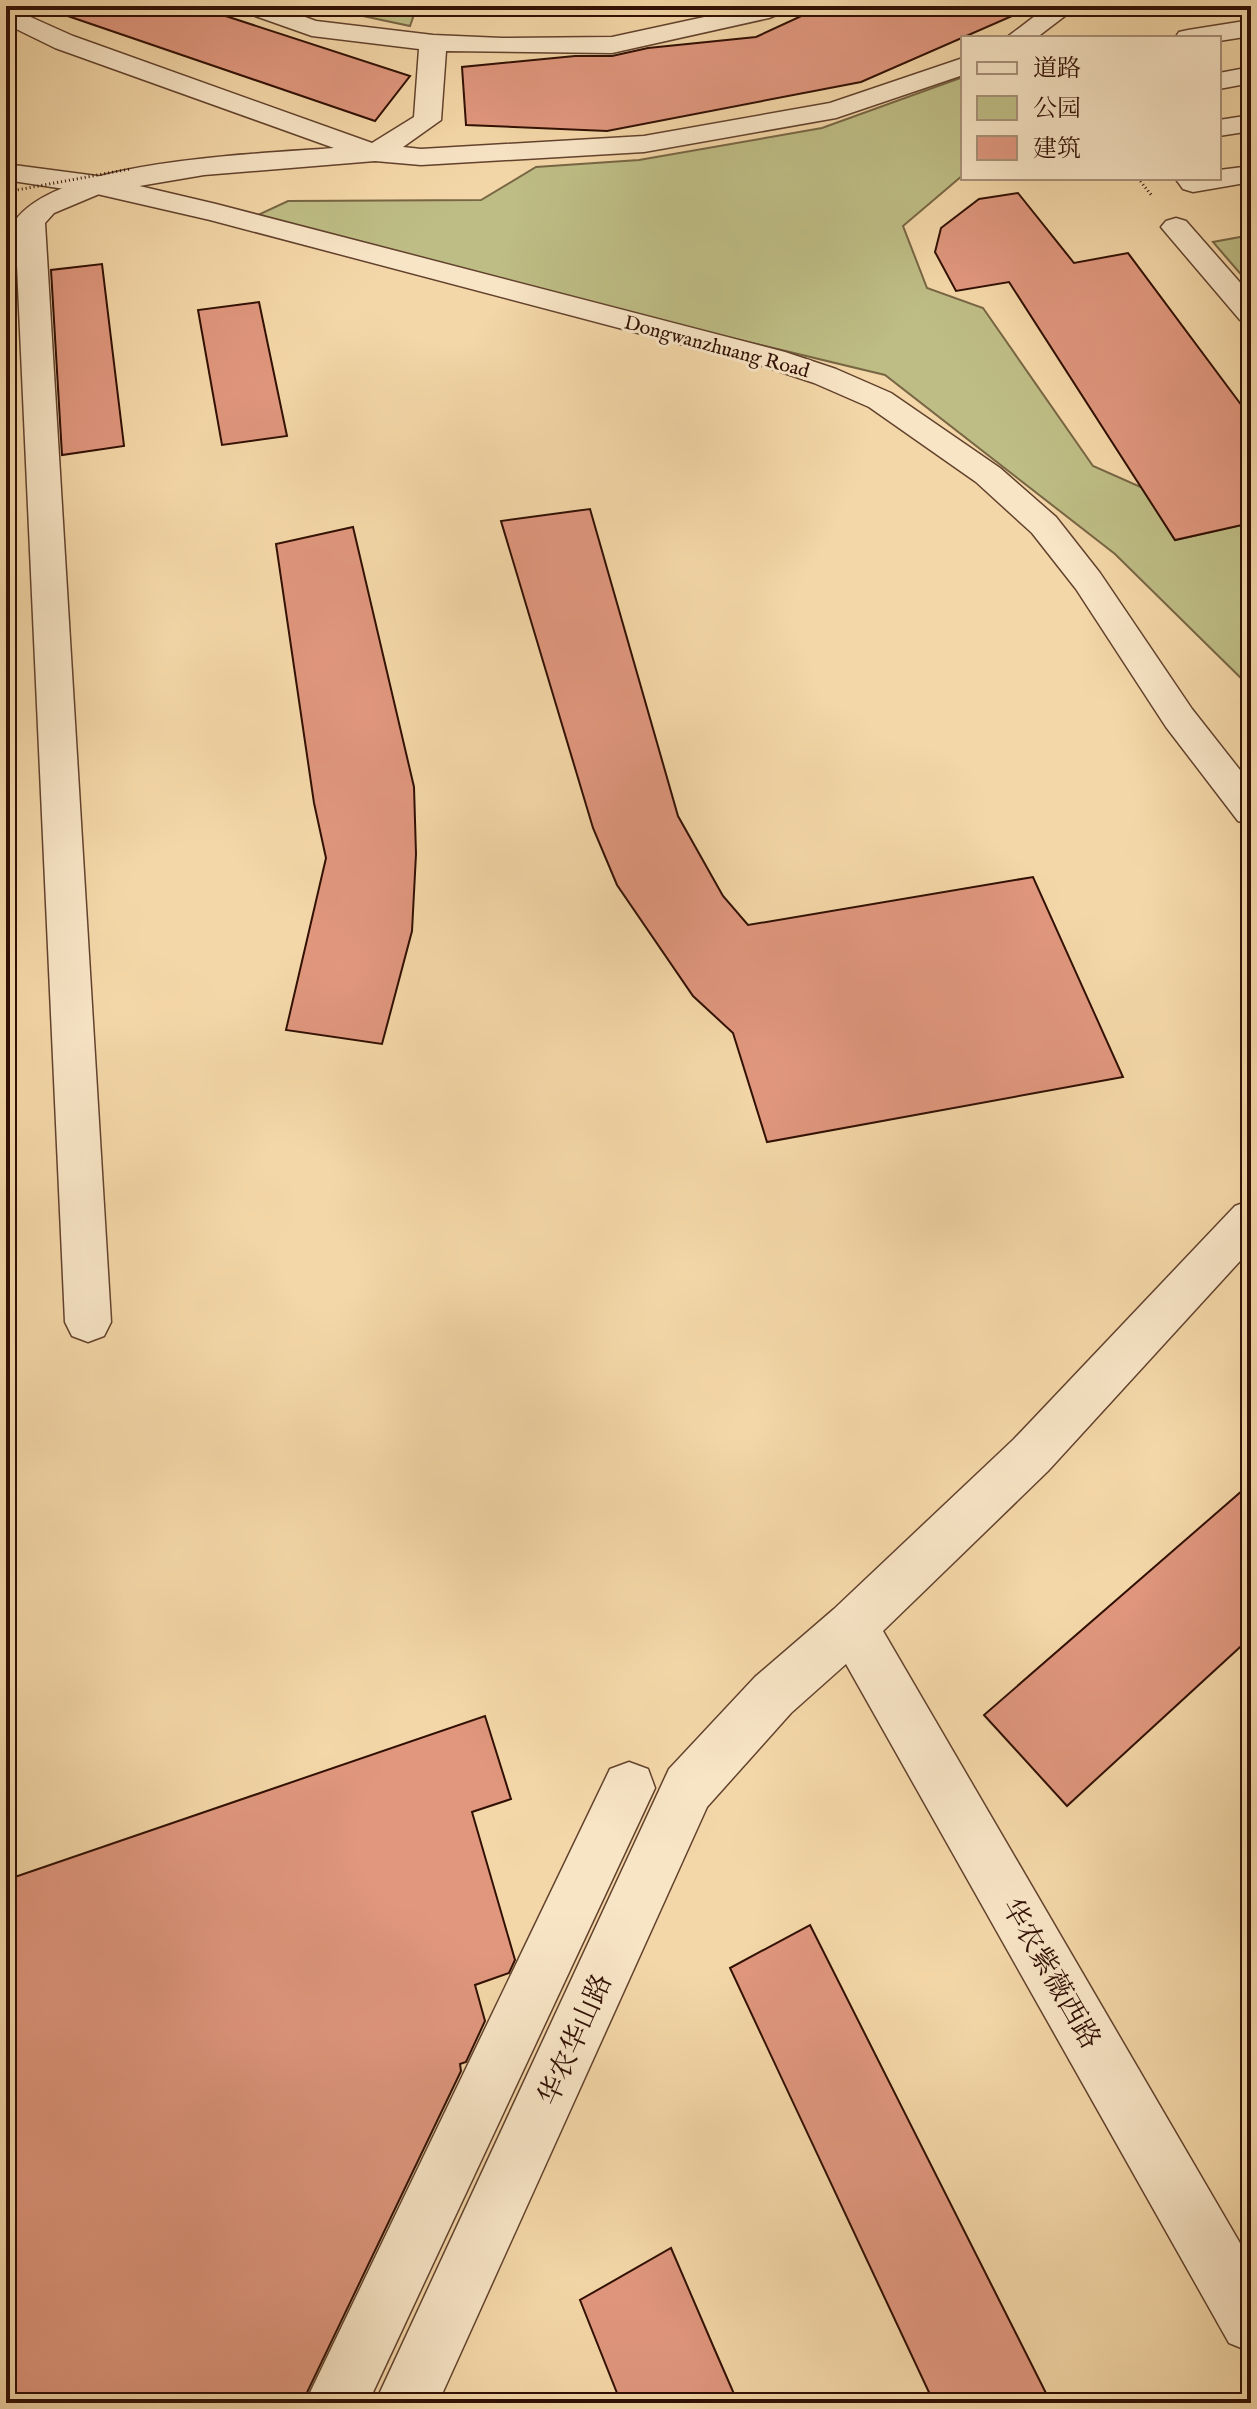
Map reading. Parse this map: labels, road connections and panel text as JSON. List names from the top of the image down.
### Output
{
  "streets": {
    "street": ["Dongwanzhuang Road", "华农紫薇西路", "华农华山路"]
  },
  "crossings": [
    ["华农紫薇西路", "华农华山路"]
  ],
  "legend": ["道路", "公园", "建筑"]
}
